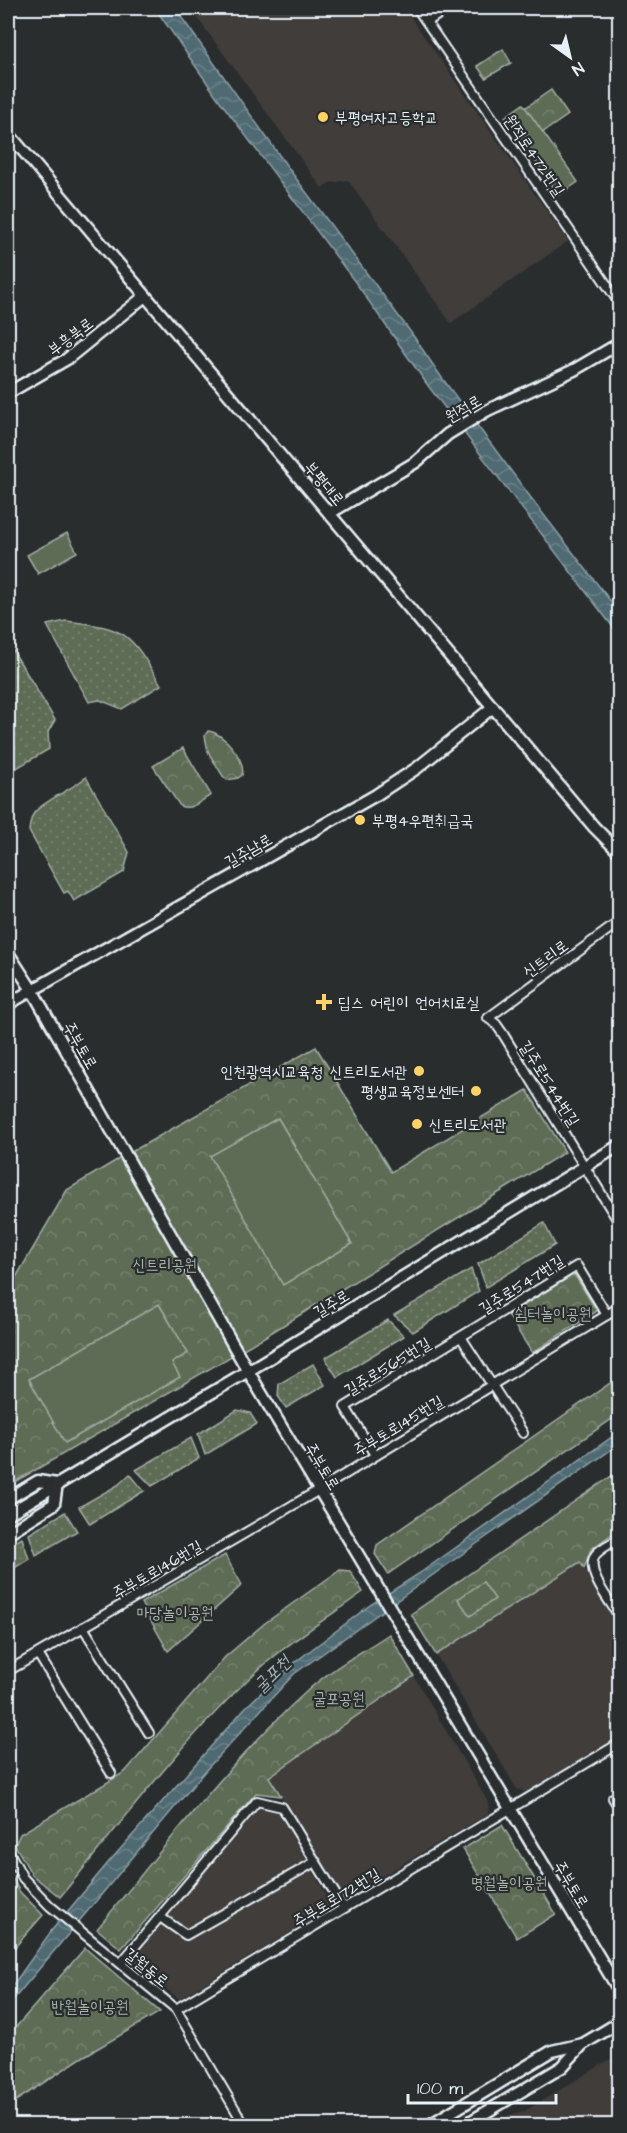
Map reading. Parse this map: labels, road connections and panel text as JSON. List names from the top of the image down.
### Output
{
  "streets": {
    "main road": [
      "부흥북로",
      "원적로",
      "부평대로",
      "길주남로",
      "주부토로",
      "길주로"
    ],
    "street": [
      "원적로472번길",
      "신트리로",
      "길주로544번길",
      "길주로547번길",
      "길주로565번길",
      "주부토로145번길",
      "주부토로146번길",
      "주부토로172번길",
      "갈월동로"
    ]
  },
  "crossings": [
    ["부흥북로", "부평대로"],
    ["원적로", "부평대로"],
    ["부평대로", "길주남로"],
    ["길주남로", "주부토로"],
    ["신트리로", "길주로544번길"],
    ["주부토로", "길주로"],
    ["주부토로", "주부토로145번길"],
    ["주부토로", "주부토로146번길"],
    ["주부토로", "주부토로172번길"],
    ["길주로544번길", "길주로"],
    ["길주로547번길", "길주로565번길"],
    ["길주로547번길", "주부토로145번길"],
    ["길주로565번길", "주부토로145번길"],
    ["주부토로145번길", "주부토로146번길"],
    ["주부토로172번길", "갈월동로"]
  ],
  "water": ["굴포천"],
  "parks": [
    "신트리공원",
    "쉼터놀이공원",
    "마당놀이공원",
    "굴포공원",
    "명월놀이공원",
    "반월놀이공원"
  ],
  "places": {
    "other": [
      "부평여자고등학교",
      "부평4우편취급국",
      "인천광역시교육청 신트리도서관",
      "평생교육정보센터",
      "신트리도서관"
    ],
    "health": ["딥스 어린이 언어치료실"]
  },
  "scale_bar": "100 m",
  "north": "bottom right"
}
